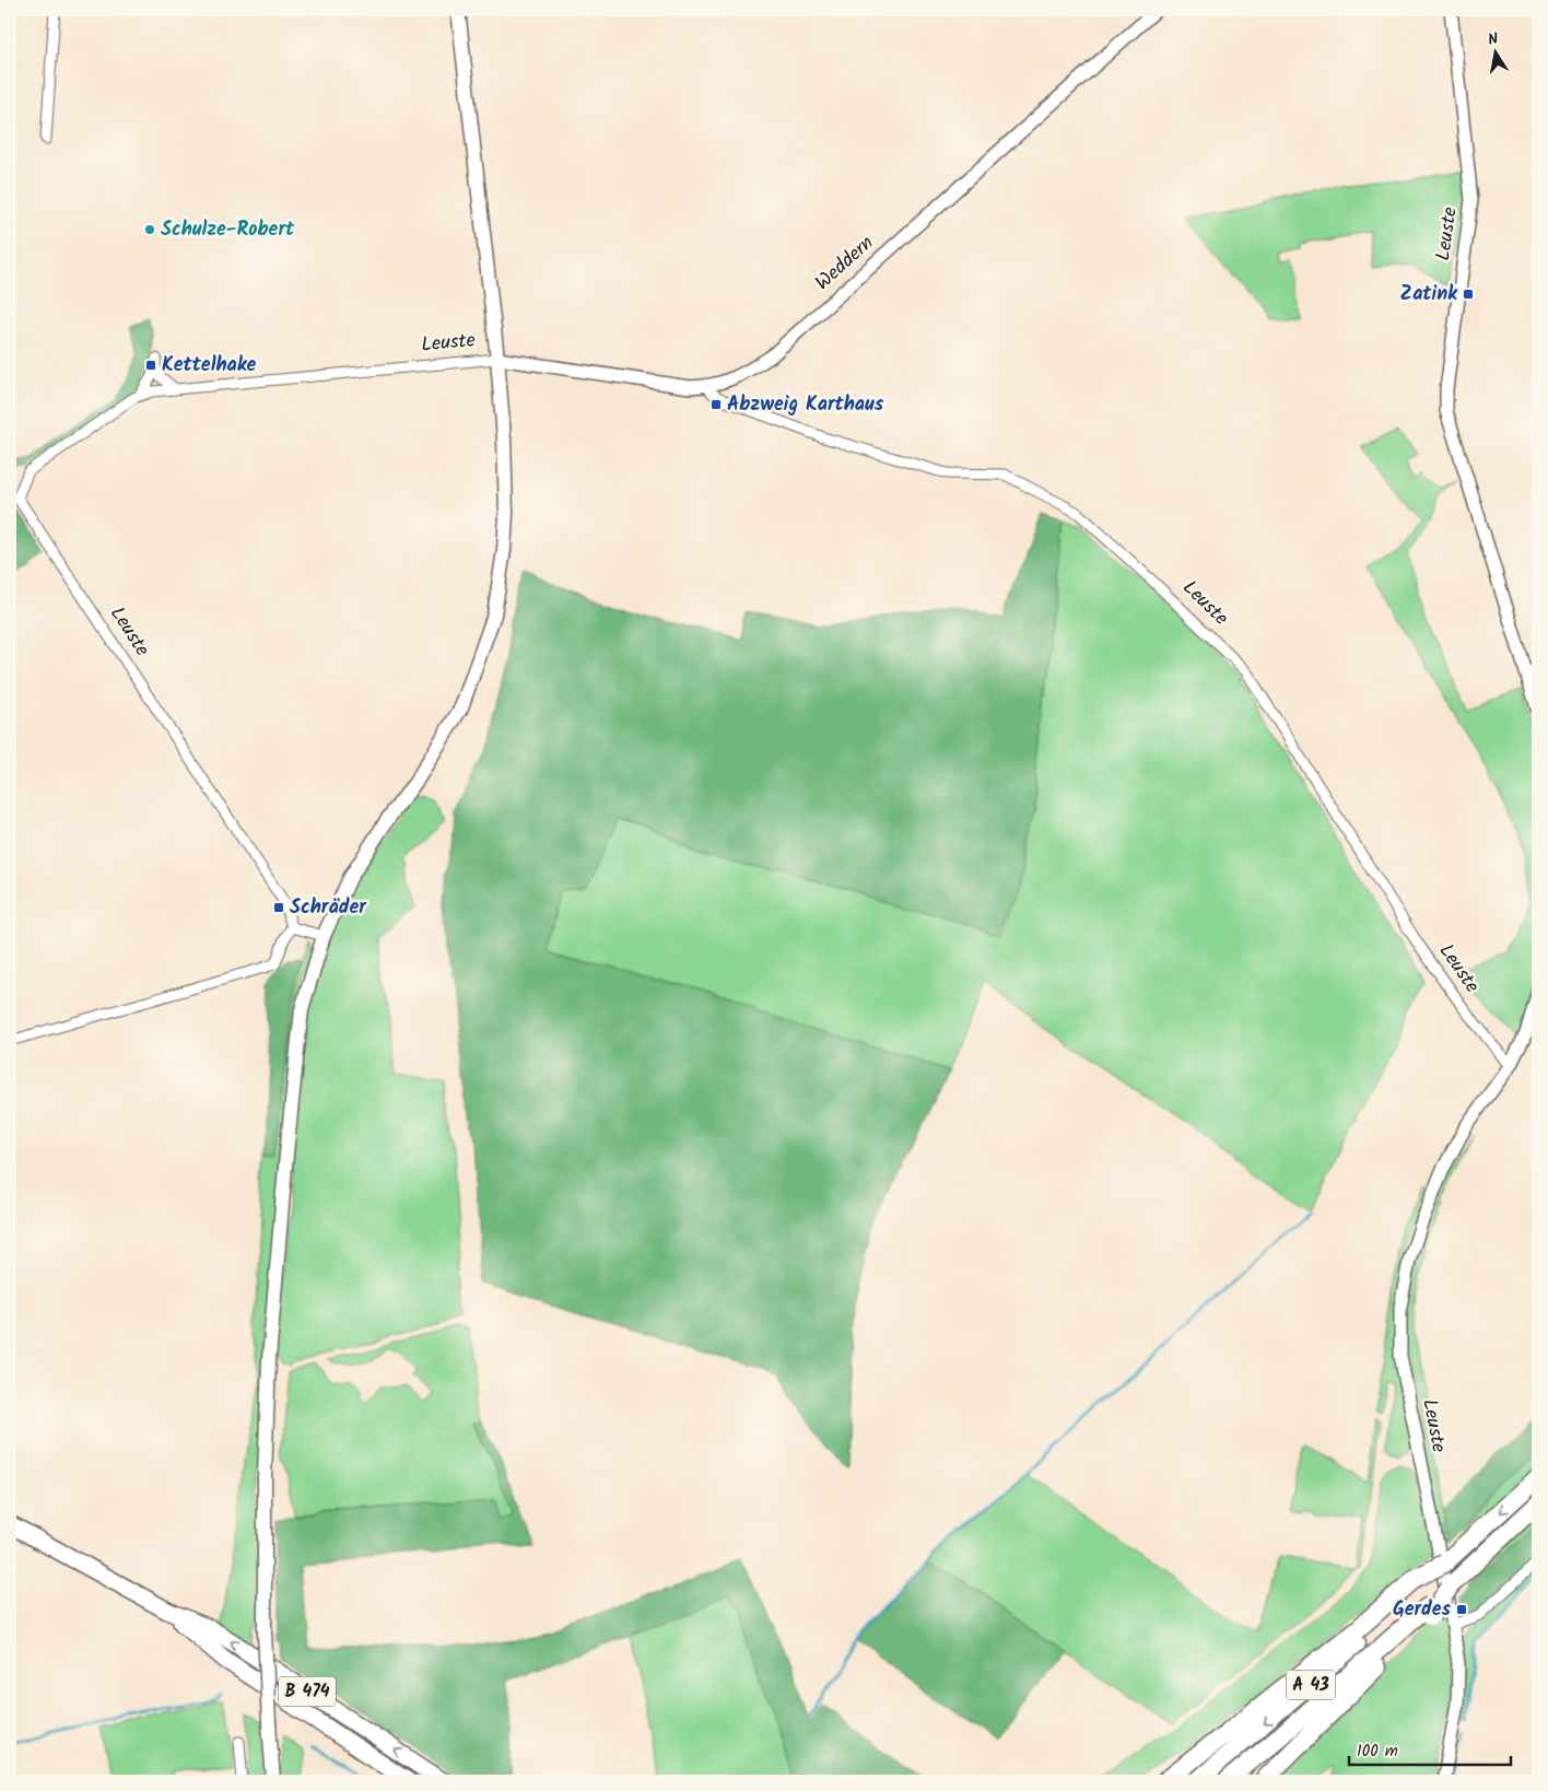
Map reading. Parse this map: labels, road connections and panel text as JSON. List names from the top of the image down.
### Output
{
  "streets": {
    "highway": ["A 43", "B 474"],
    "street": ["Leuste", "Weddern"]
  },
  "crossings": [
    ["Leuste", "Weddern"]
  ],
  "places": {
    "other": ["Schulze-Robert"],
    "transit": [
      "Zatink",
      "Kettelhake",
      "Abzweig Karthaus",
      "Schräder",
      "Gerdes"
    ]
  },
  "scale_bar": "100 m",
  "north": "top"
}
